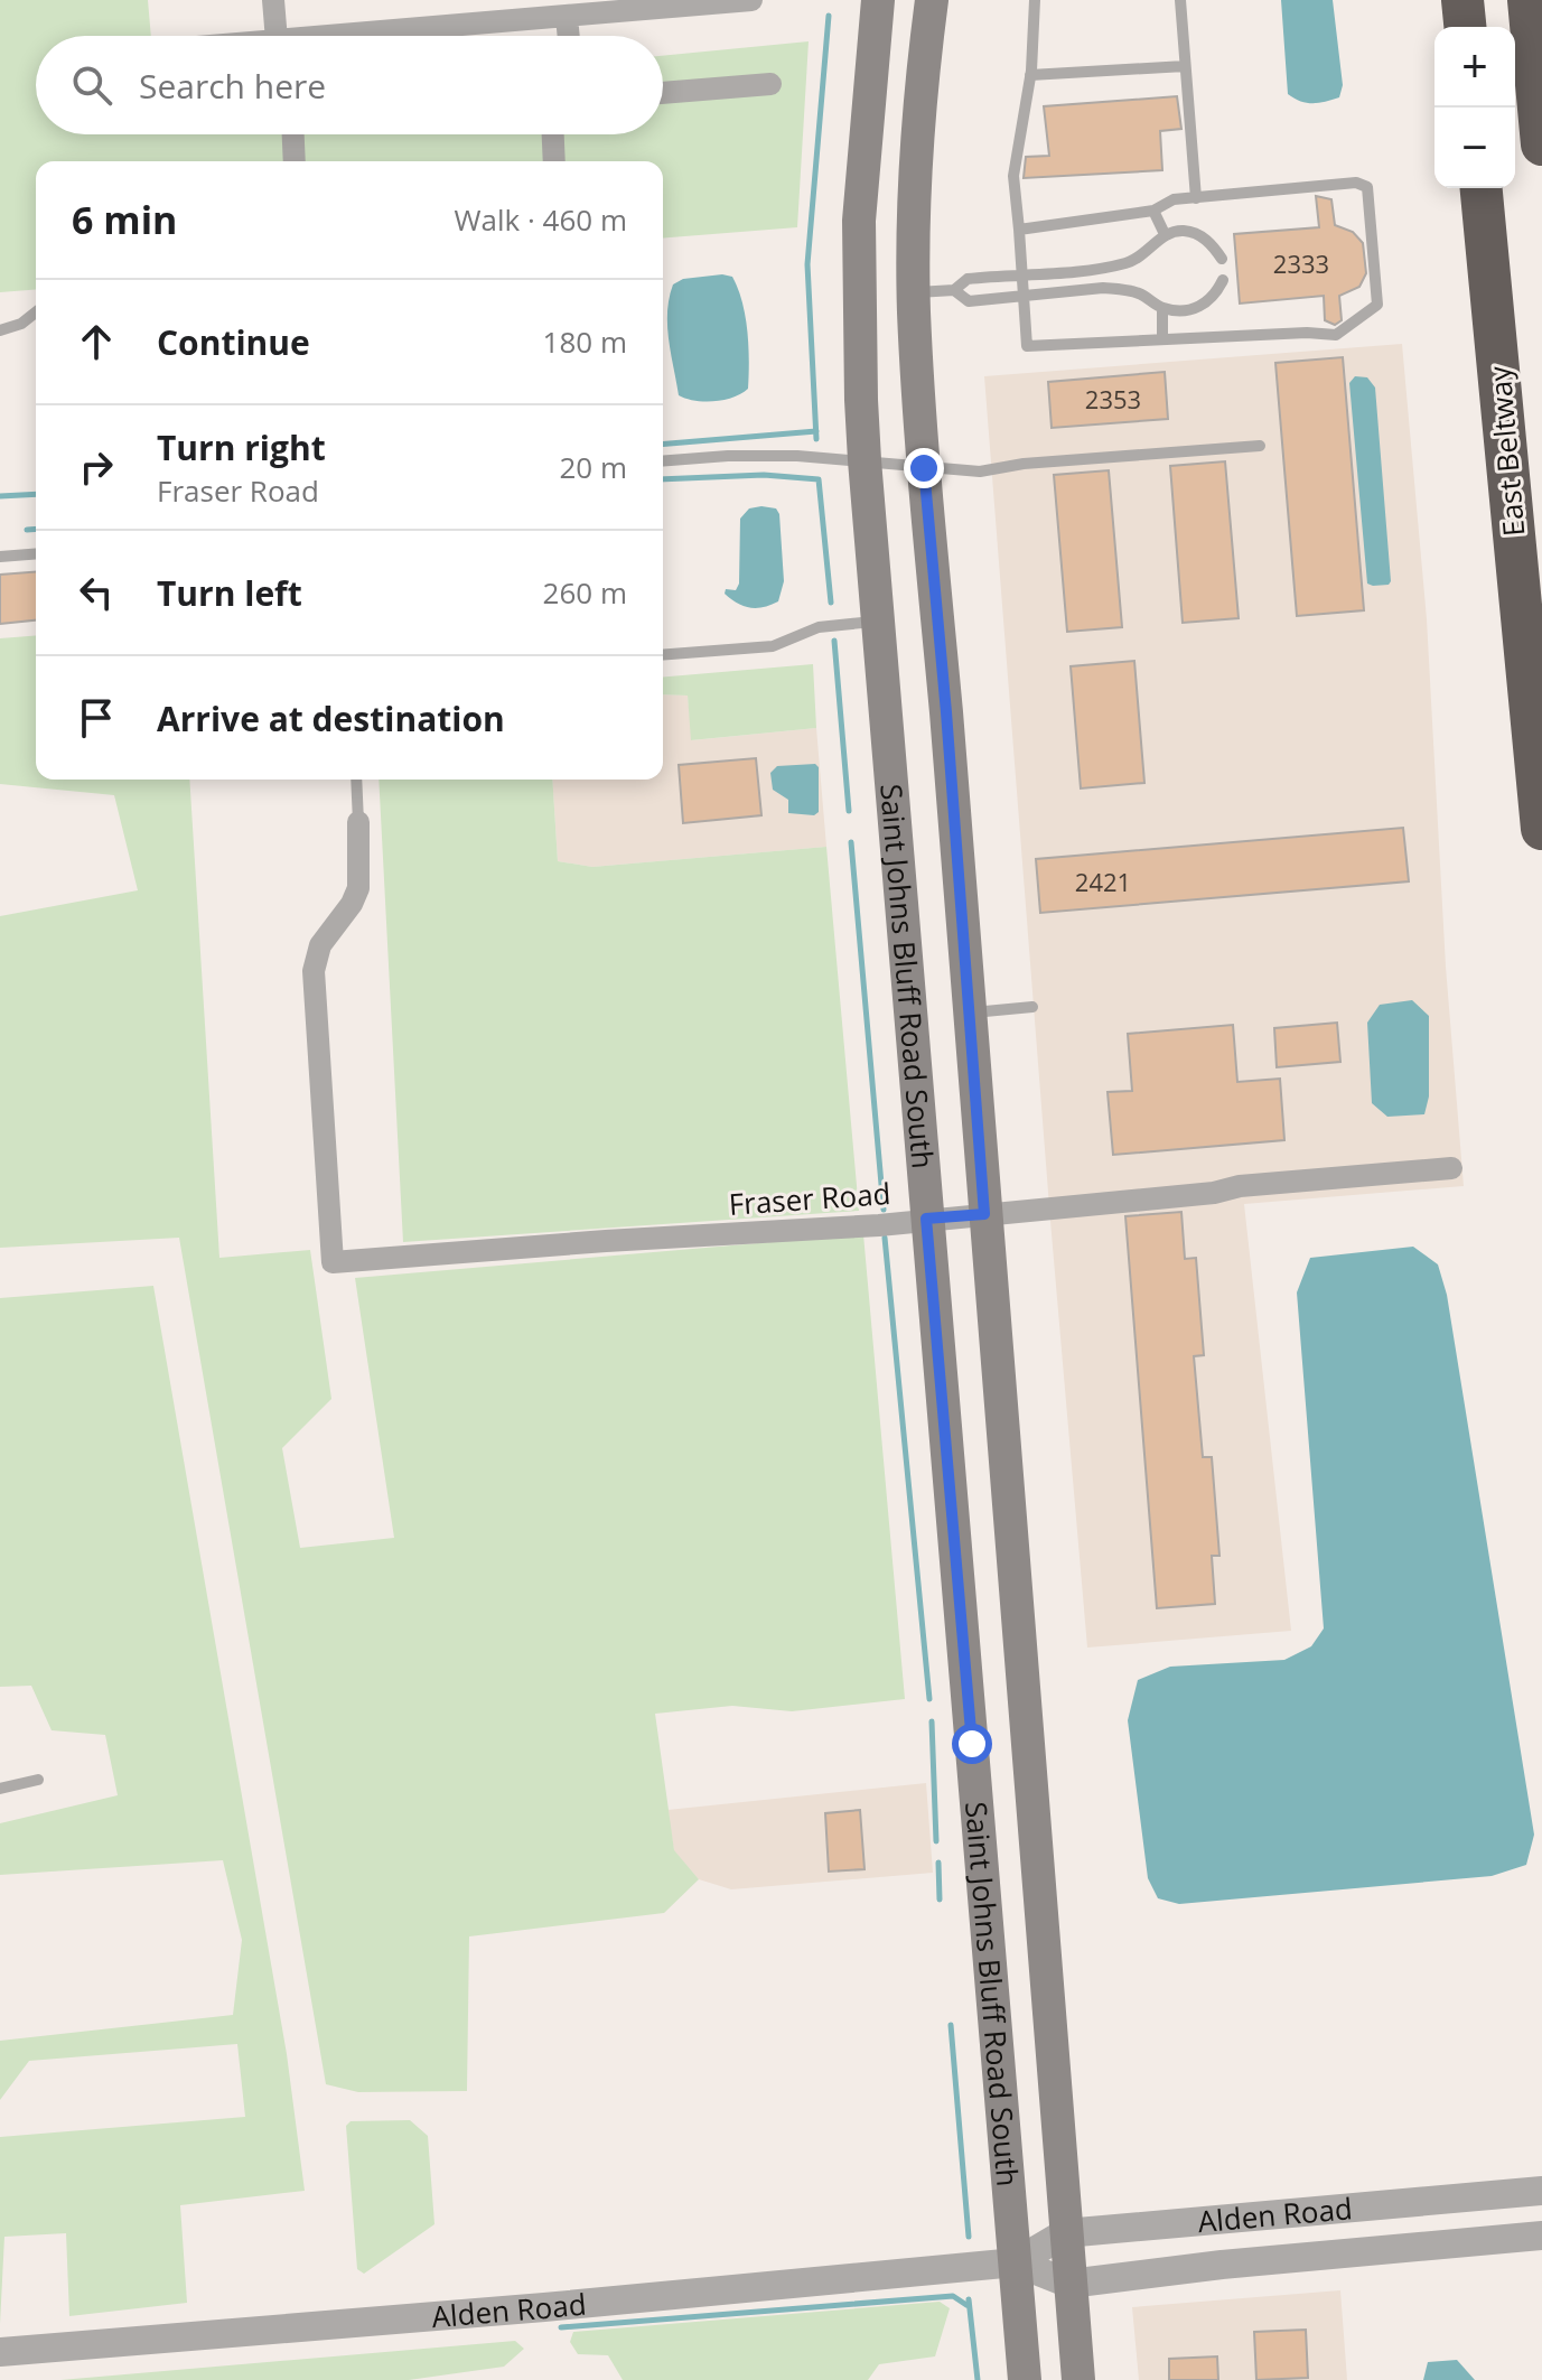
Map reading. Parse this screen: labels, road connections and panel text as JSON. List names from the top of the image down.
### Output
{
  "streets": {
    "highway": ["East Beltway"],
    "main road": ["Saint Johns Bluff Road South"],
    "street": ["Fraser Road", "Alden Road"]
  },
  "crossings": [
    ["Saint Johns Bluff Road South", "Fraser Road"],
    ["Saint Johns Bluff Road South", "Alden Road"]
  ],
  "house_numbers": ["2333", "2353", "2421"],
  "page": {
    "map_buttons": ["+", "−"],
    "search": "Search here",
    "heading": ["6 min", "Walk · 460 m"],
    "list": [
      ["Continue", "180 m"],
      ["Turn right", "Fraser Road", "20 m"],
      ["Turn left", "260 m"],
      "Arrive at destination"
    ]
  }
}
